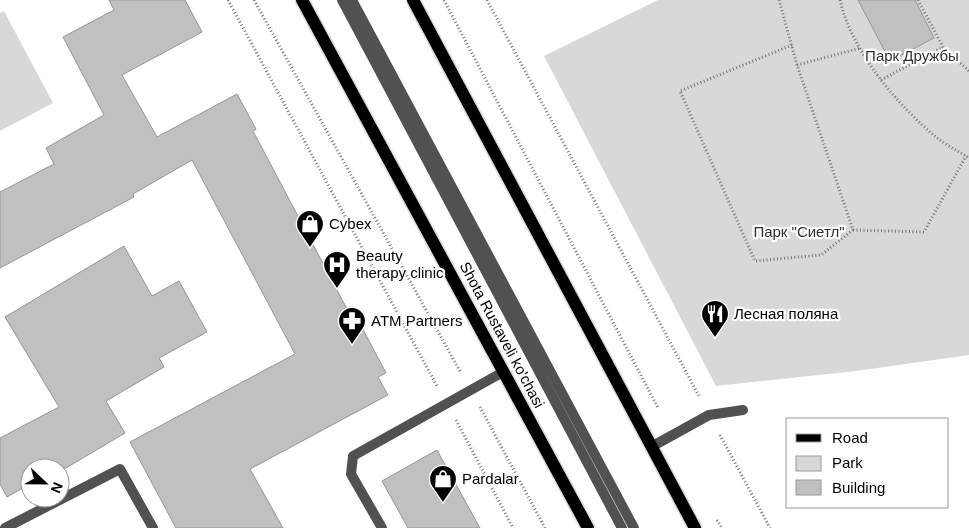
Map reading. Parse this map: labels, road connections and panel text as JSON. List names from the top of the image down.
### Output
{
  "streets": {
    "main road": ["Shota Rustaveli ko'chasi"]
  },
  "parks": ["Парк Дружбы", "Парк \"Сиетл\""],
  "places": {
    "shop": ["Cybex", "Pardalar"],
    "hospital": ["Beauty therapy clinic"],
    "restaurant": ["Лесная поляна"],
    "pharmacy": ["ATM Partners"]
  },
  "legend": ["Road", "Park", "Building"],
  "north": "right"
}
